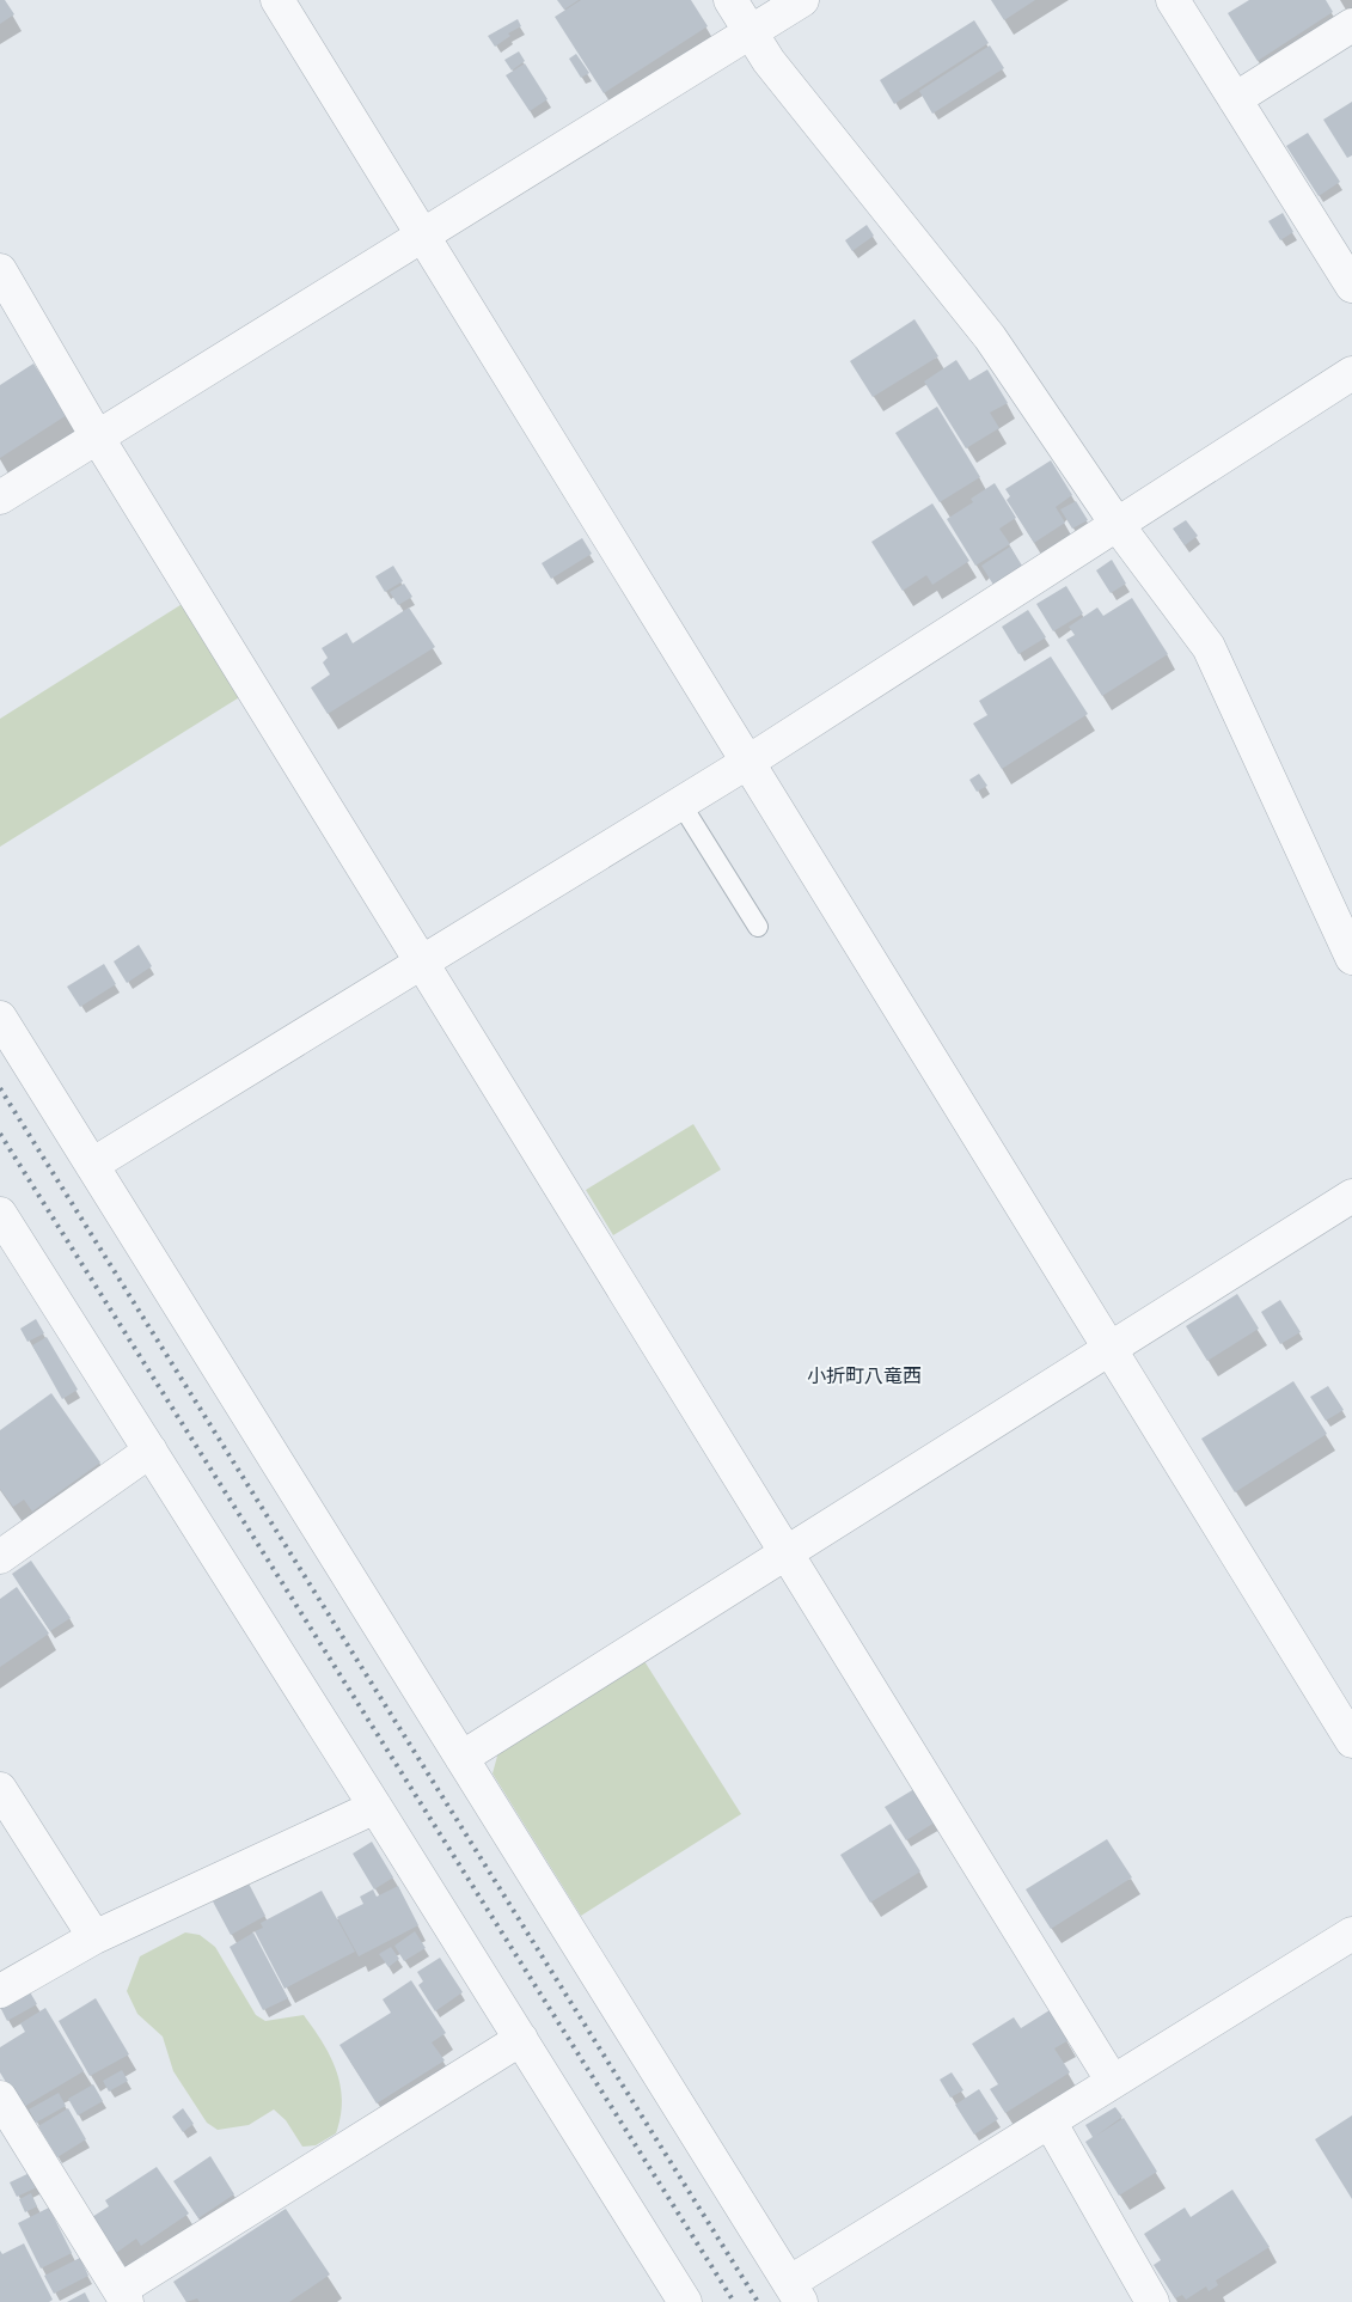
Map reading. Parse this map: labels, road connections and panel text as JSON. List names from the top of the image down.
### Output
{
  "districts": ["小折町八竜西"]
}
